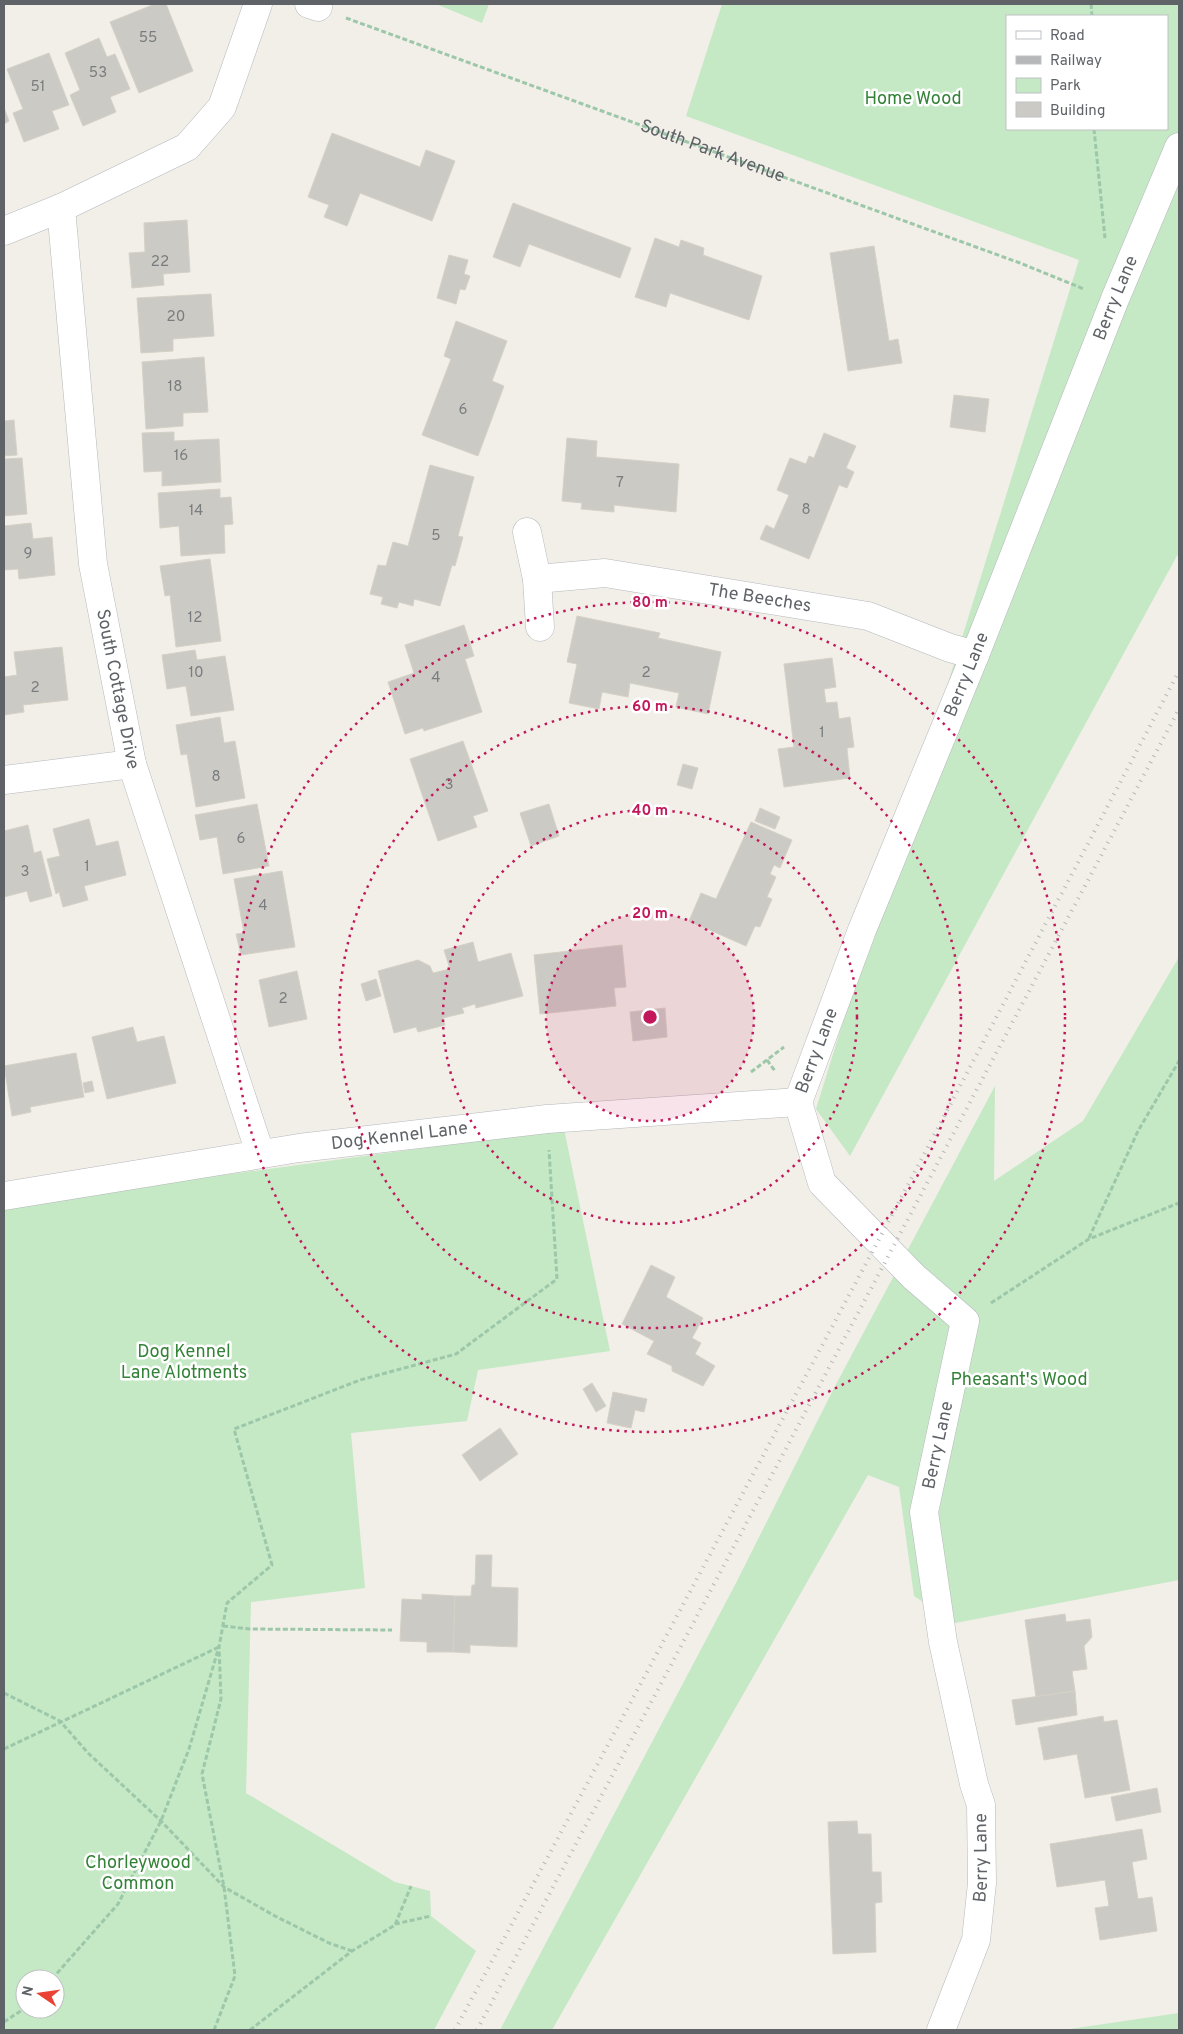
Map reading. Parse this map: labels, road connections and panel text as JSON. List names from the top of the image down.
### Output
{
  "streets": {
    "street": [
      "Berry Lane",
      "The Beeches",
      "South Cottage Drive",
      "Dog Kennel Lane"
    ],
    "path": ["South Park Avenue"]
  },
  "crossings": [
    ["South Park Avenue", "Berry Lane"],
    ["Berry Lane", "The Beeches"],
    ["Berry Lane", "Dog Kennel Lane"],
    ["South Cottage Drive", "Dog Kennel Lane"]
  ],
  "parks": [
    "Home Wood",
    "Dog Kennel Lane Alotments",
    "Pheasant's Wood",
    "Chorleywood Common"
  ],
  "house_numbers": [
    "55",
    "53",
    "51",
    "22",
    "20",
    "18",
    "6",
    "16",
    "7",
    "8",
    "14",
    "5",
    "9",
    "12",
    "10",
    "2",
    "4",
    "2",
    "1",
    "8",
    "3",
    "6",
    "1",
    "3",
    "4",
    "2"
  ],
  "legend": [
    "Road",
    "Railway",
    "Park",
    "Building"
  ],
  "north": "left",
  "rings": [
    "80 m",
    "60 m",
    "40 m",
    "20 m"
  ]
}
